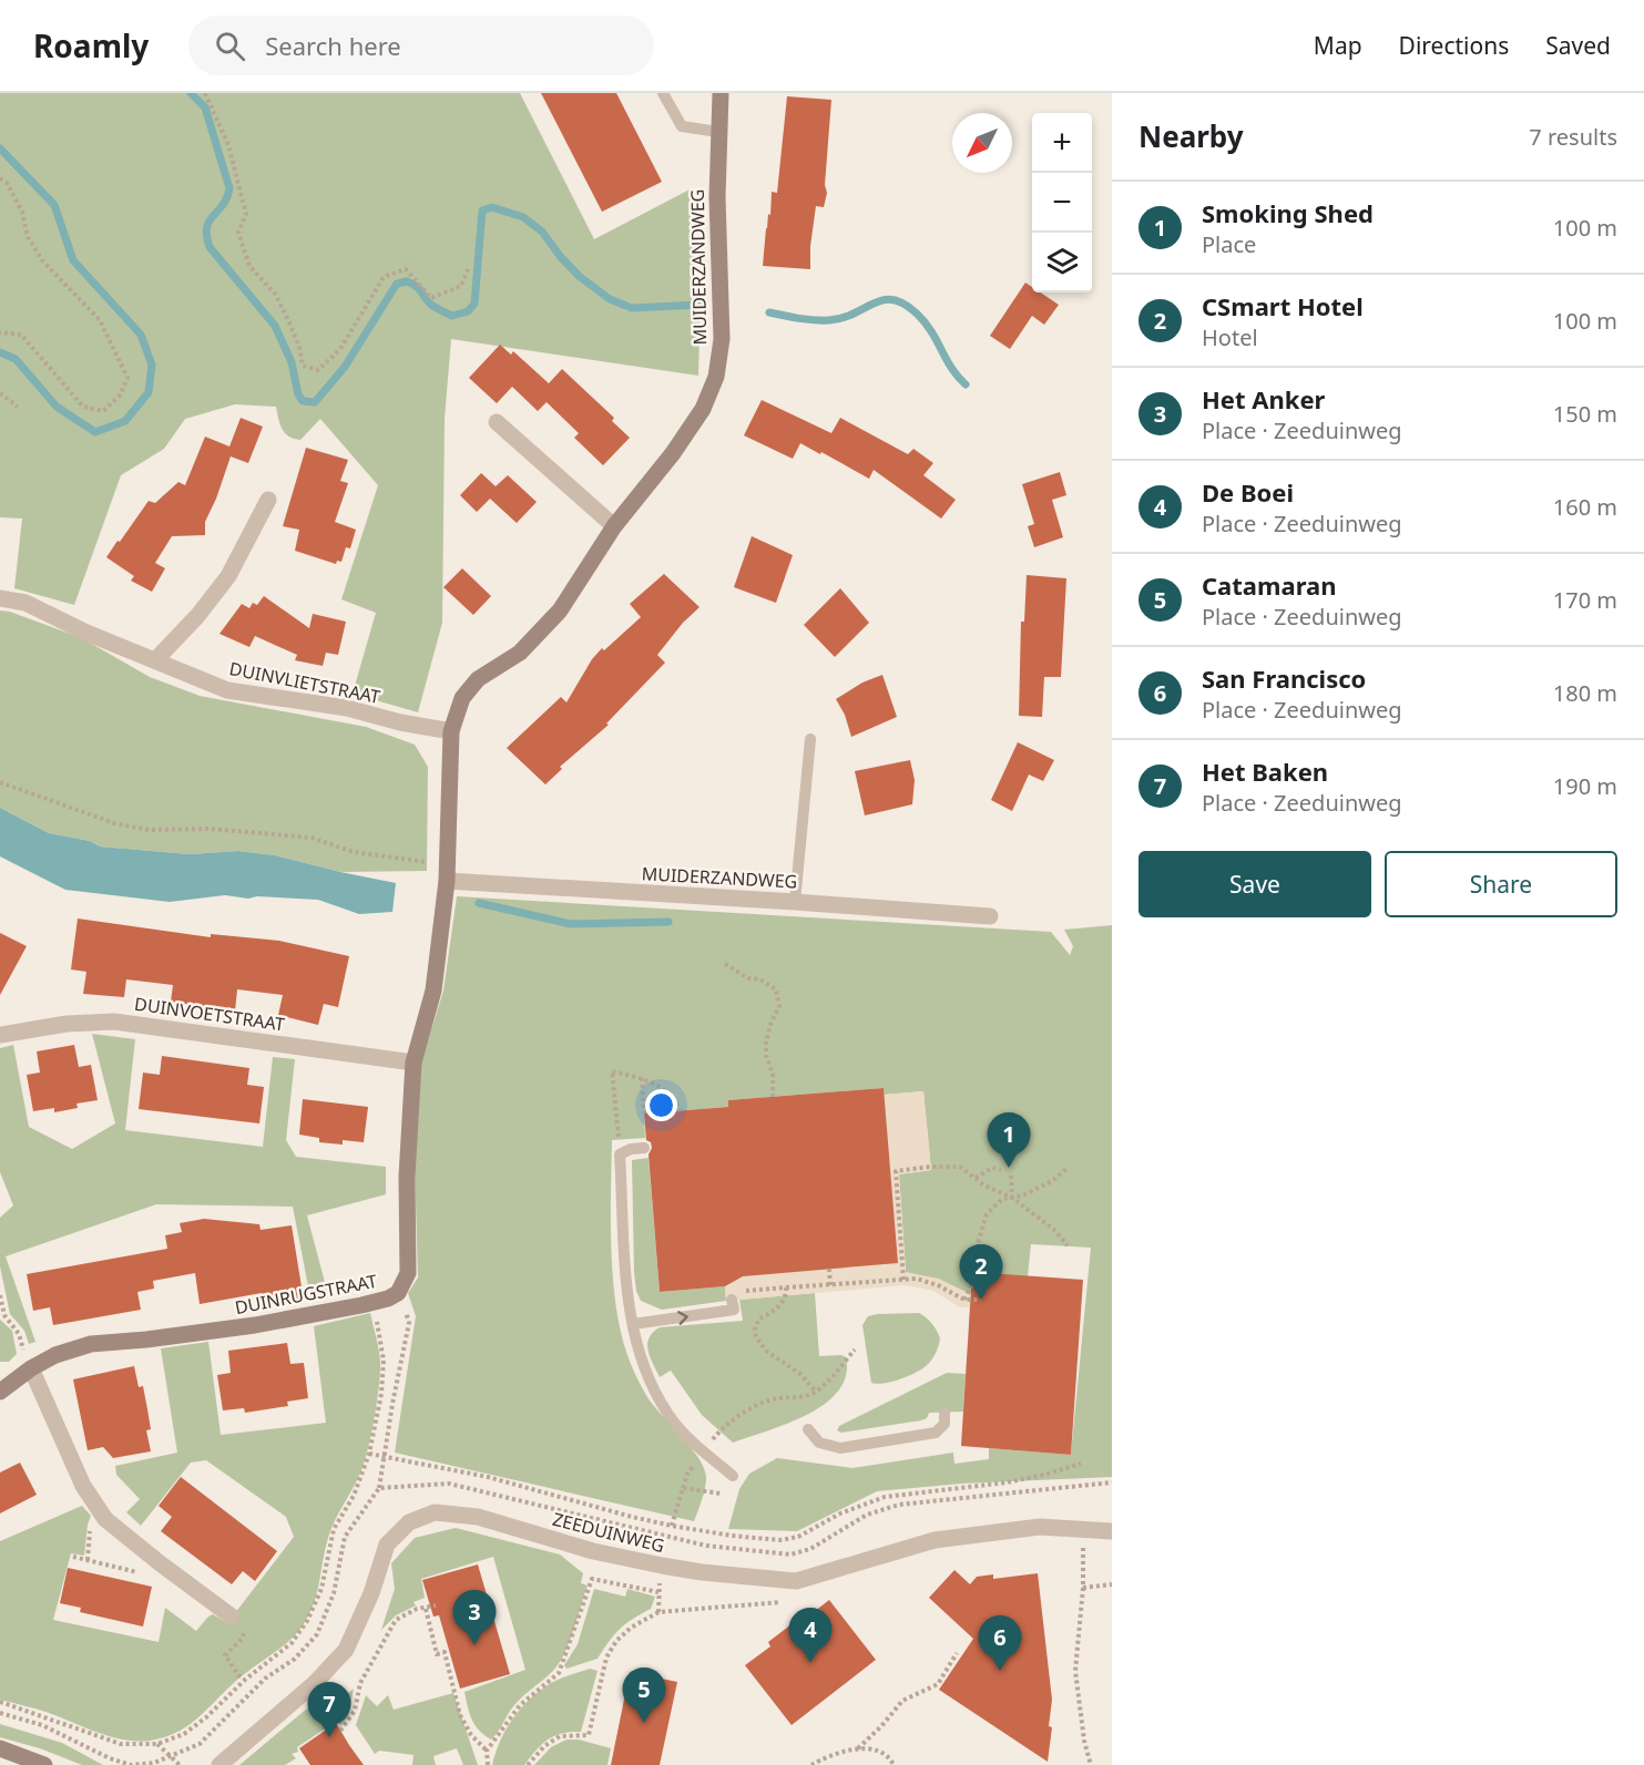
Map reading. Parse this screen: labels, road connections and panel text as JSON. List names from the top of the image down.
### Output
{
  "streets": {
    "street": [
      "MUIDERZANDWEG",
      "DUINVLIETSTRAAT",
      "DUINVOETSTRAAT",
      "DUINRUGSTRAAT",
      "ZEEDUINWEG"
    ]
  },
  "crossings": [
    ["MUIDERZANDWEG", "DUINVLIETSTRAAT"],
    ["MUIDERZANDWEG", "DUINVOETSTRAAT"],
    ["MUIDERZANDWEG", "DUINRUGSTRAAT"],
    ["DUINVOETSTRAAT", "DUINRUGSTRAAT"]
  ],
  "north": "bottom left",
  "page": {
    "header": "Roamly",
    "search": "Search here",
    "nav": ["Map", "Directions", "Saved"],
    "heading": ["Nearby", "7 results"],
    "map_buttons": ["+", "−"],
    "list": [
      {
        "mark": "1",
        "name": "Smoking Shed",
        "note": "Place",
        "value": "100 m"
      },
      {
        "mark": "2",
        "name": "CSmart Hotel",
        "note": "Hotel",
        "value": "100 m"
      },
      {
        "mark": "3",
        "name": "Het Anker",
        "note": "Place · Zeeduinweg",
        "value": "150 m"
      },
      {
        "mark": "4",
        "name": "De Boei",
        "note": "Place · Zeeduinweg",
        "value": "160 m"
      },
      {
        "mark": "5",
        "name": "Catamaran",
        "note": "Place · Zeeduinweg",
        "value": "170 m"
      },
      {
        "mark": "6",
        "name": "San Francisco",
        "note": "Place · Zeeduinweg",
        "value": "180 m"
      },
      {
        "mark": "7",
        "name": "Het Baken",
        "note": "Place · Zeeduinweg",
        "value": "190 m"
      }
    ],
    "buttons": ["Save", "Share"],
    "pins": [
      "1",
      "2",
      "3",
      "4",
      "6",
      "5",
      "7"
    ]
  }
}
